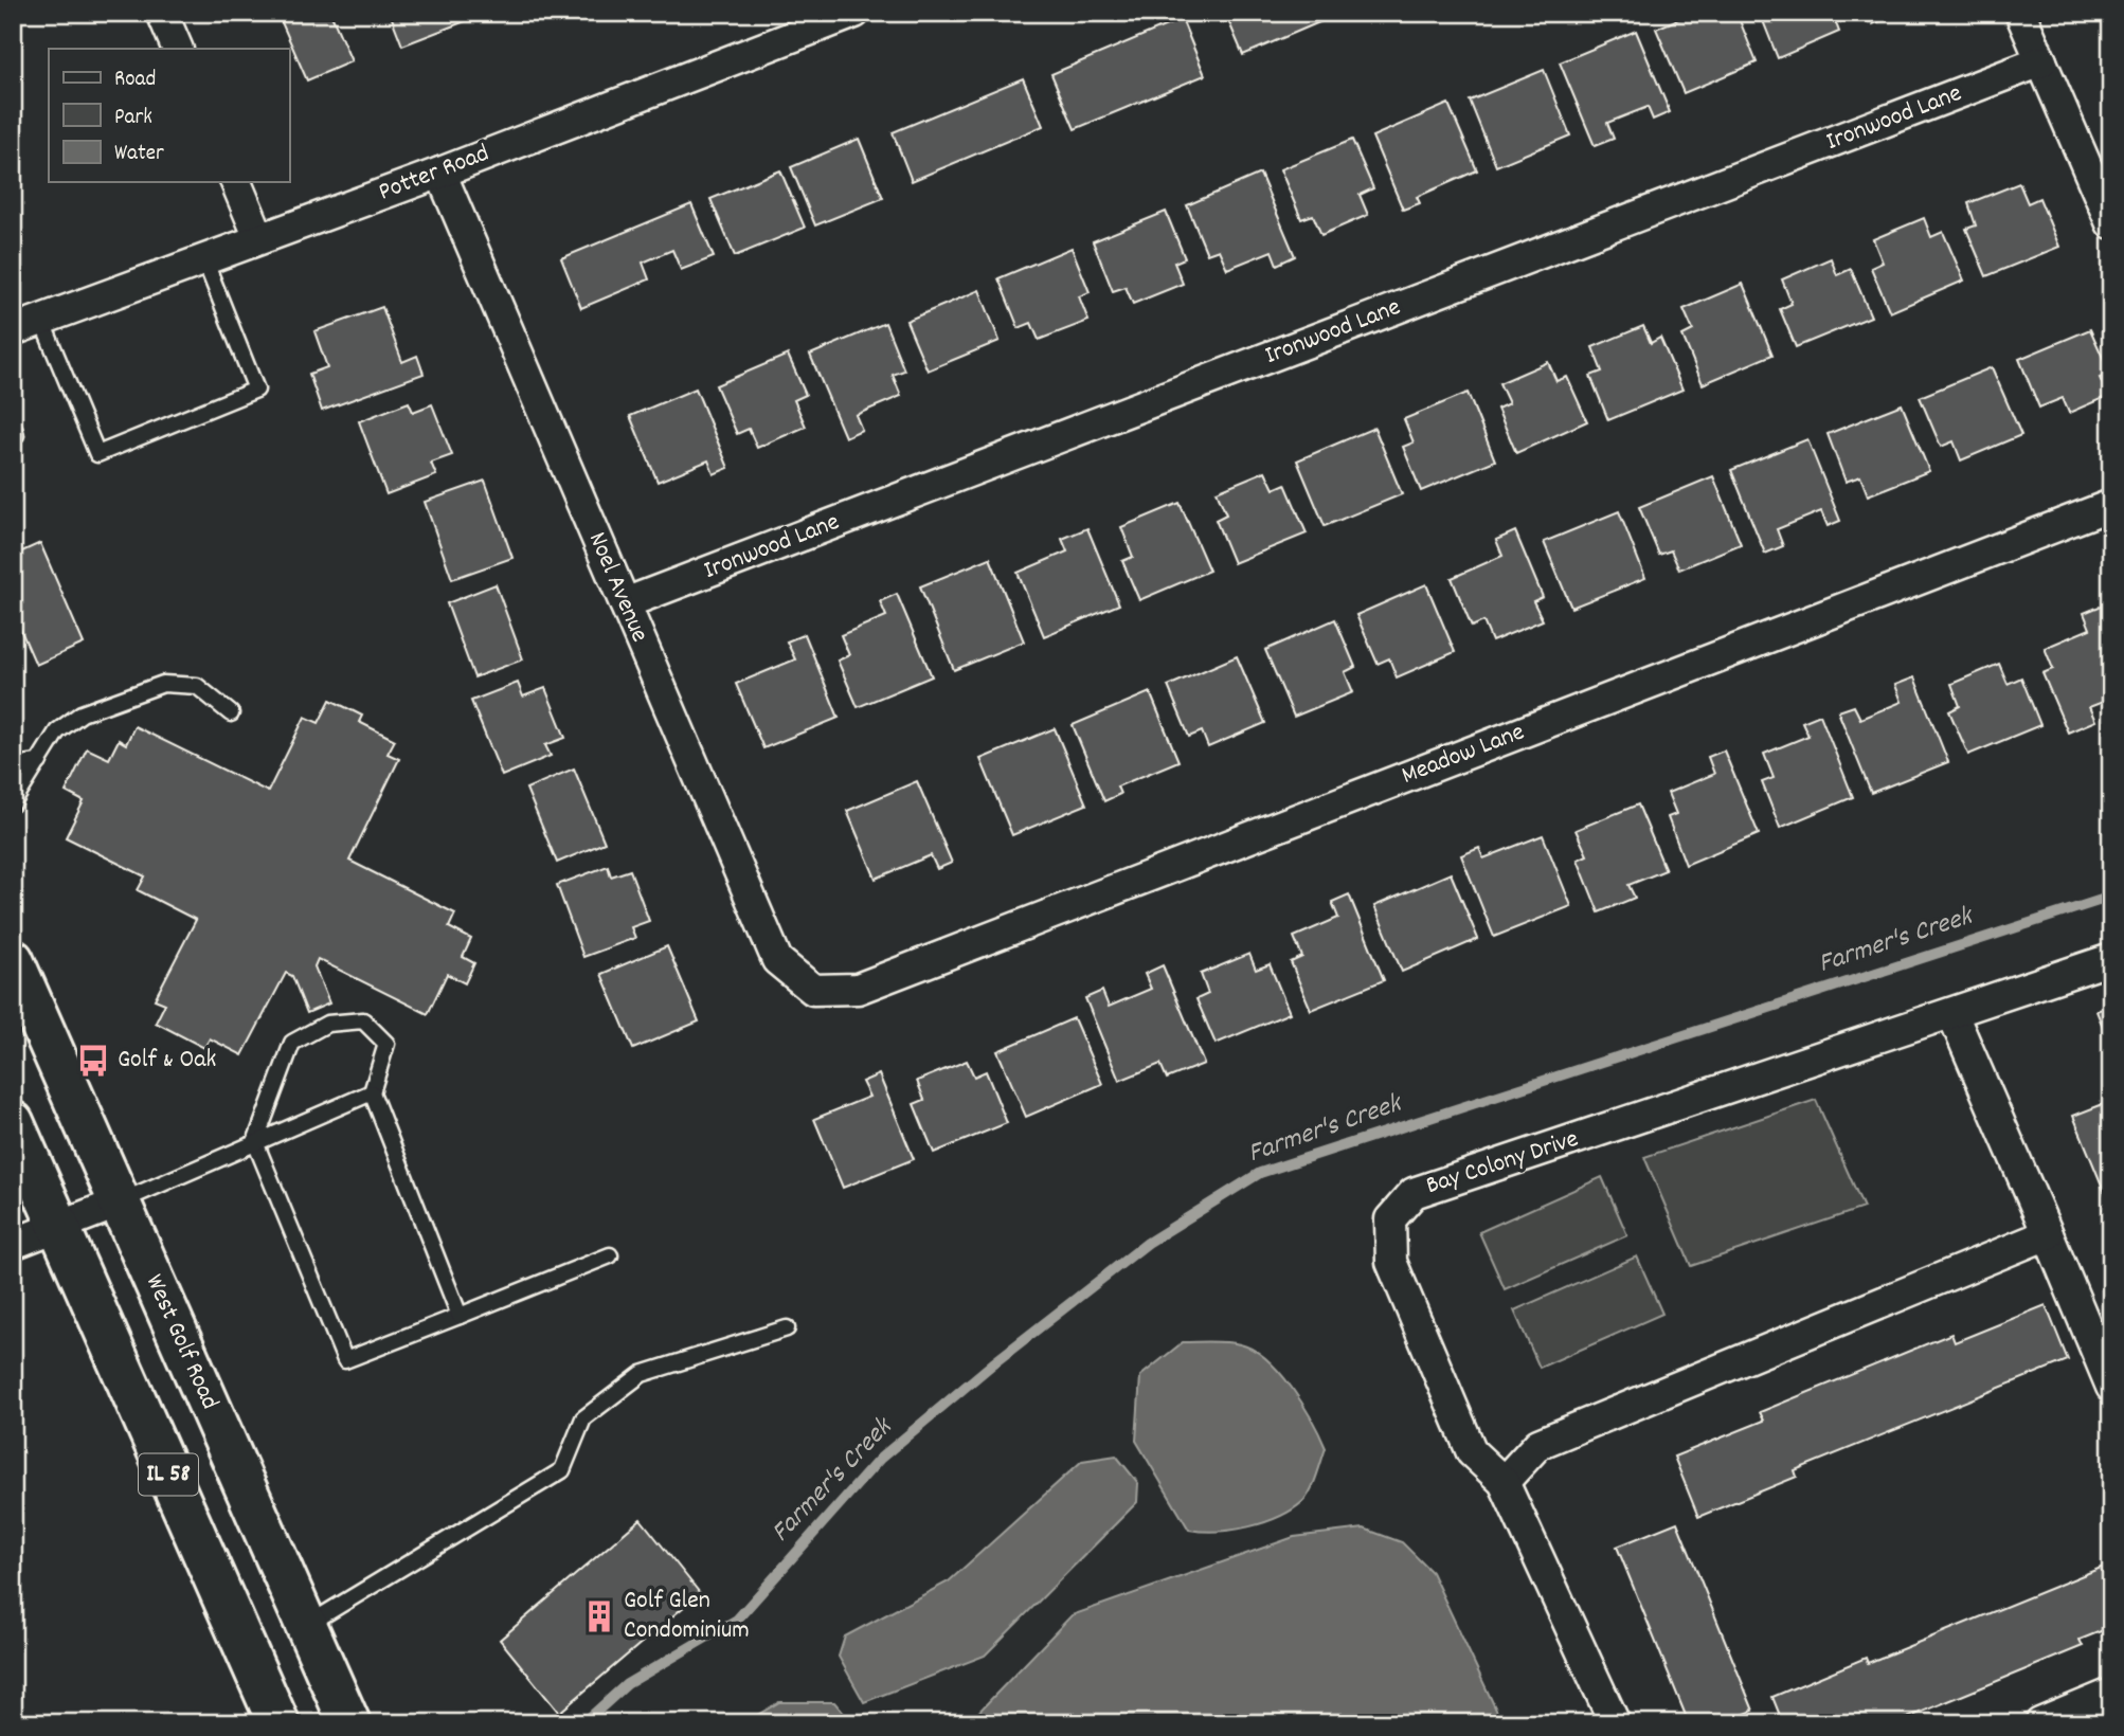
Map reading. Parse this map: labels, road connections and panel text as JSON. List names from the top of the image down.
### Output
{
  "streets": {
    "main road": ["West Golf Road", "IL 58"],
    "street": [
      "Ironwood Lane",
      "Potter Road",
      "Noel Avenue",
      "Meadow Lane",
      "Bay Colony Drive"
    ]
  },
  "crossings": [
    ["Ironwood Lane", "Noel Avenue"],
    ["Potter Road", "Noel Avenue"],
    ["Noel Avenue", "Meadow Lane"]
  ],
  "water": ["Farmer's Creek"],
  "places": {
    "bus stop": ["Golf & Oak"],
    "building": ["Golf Glen Condominium"]
  },
  "legend": ["Road", "Park", "Water"]
}
